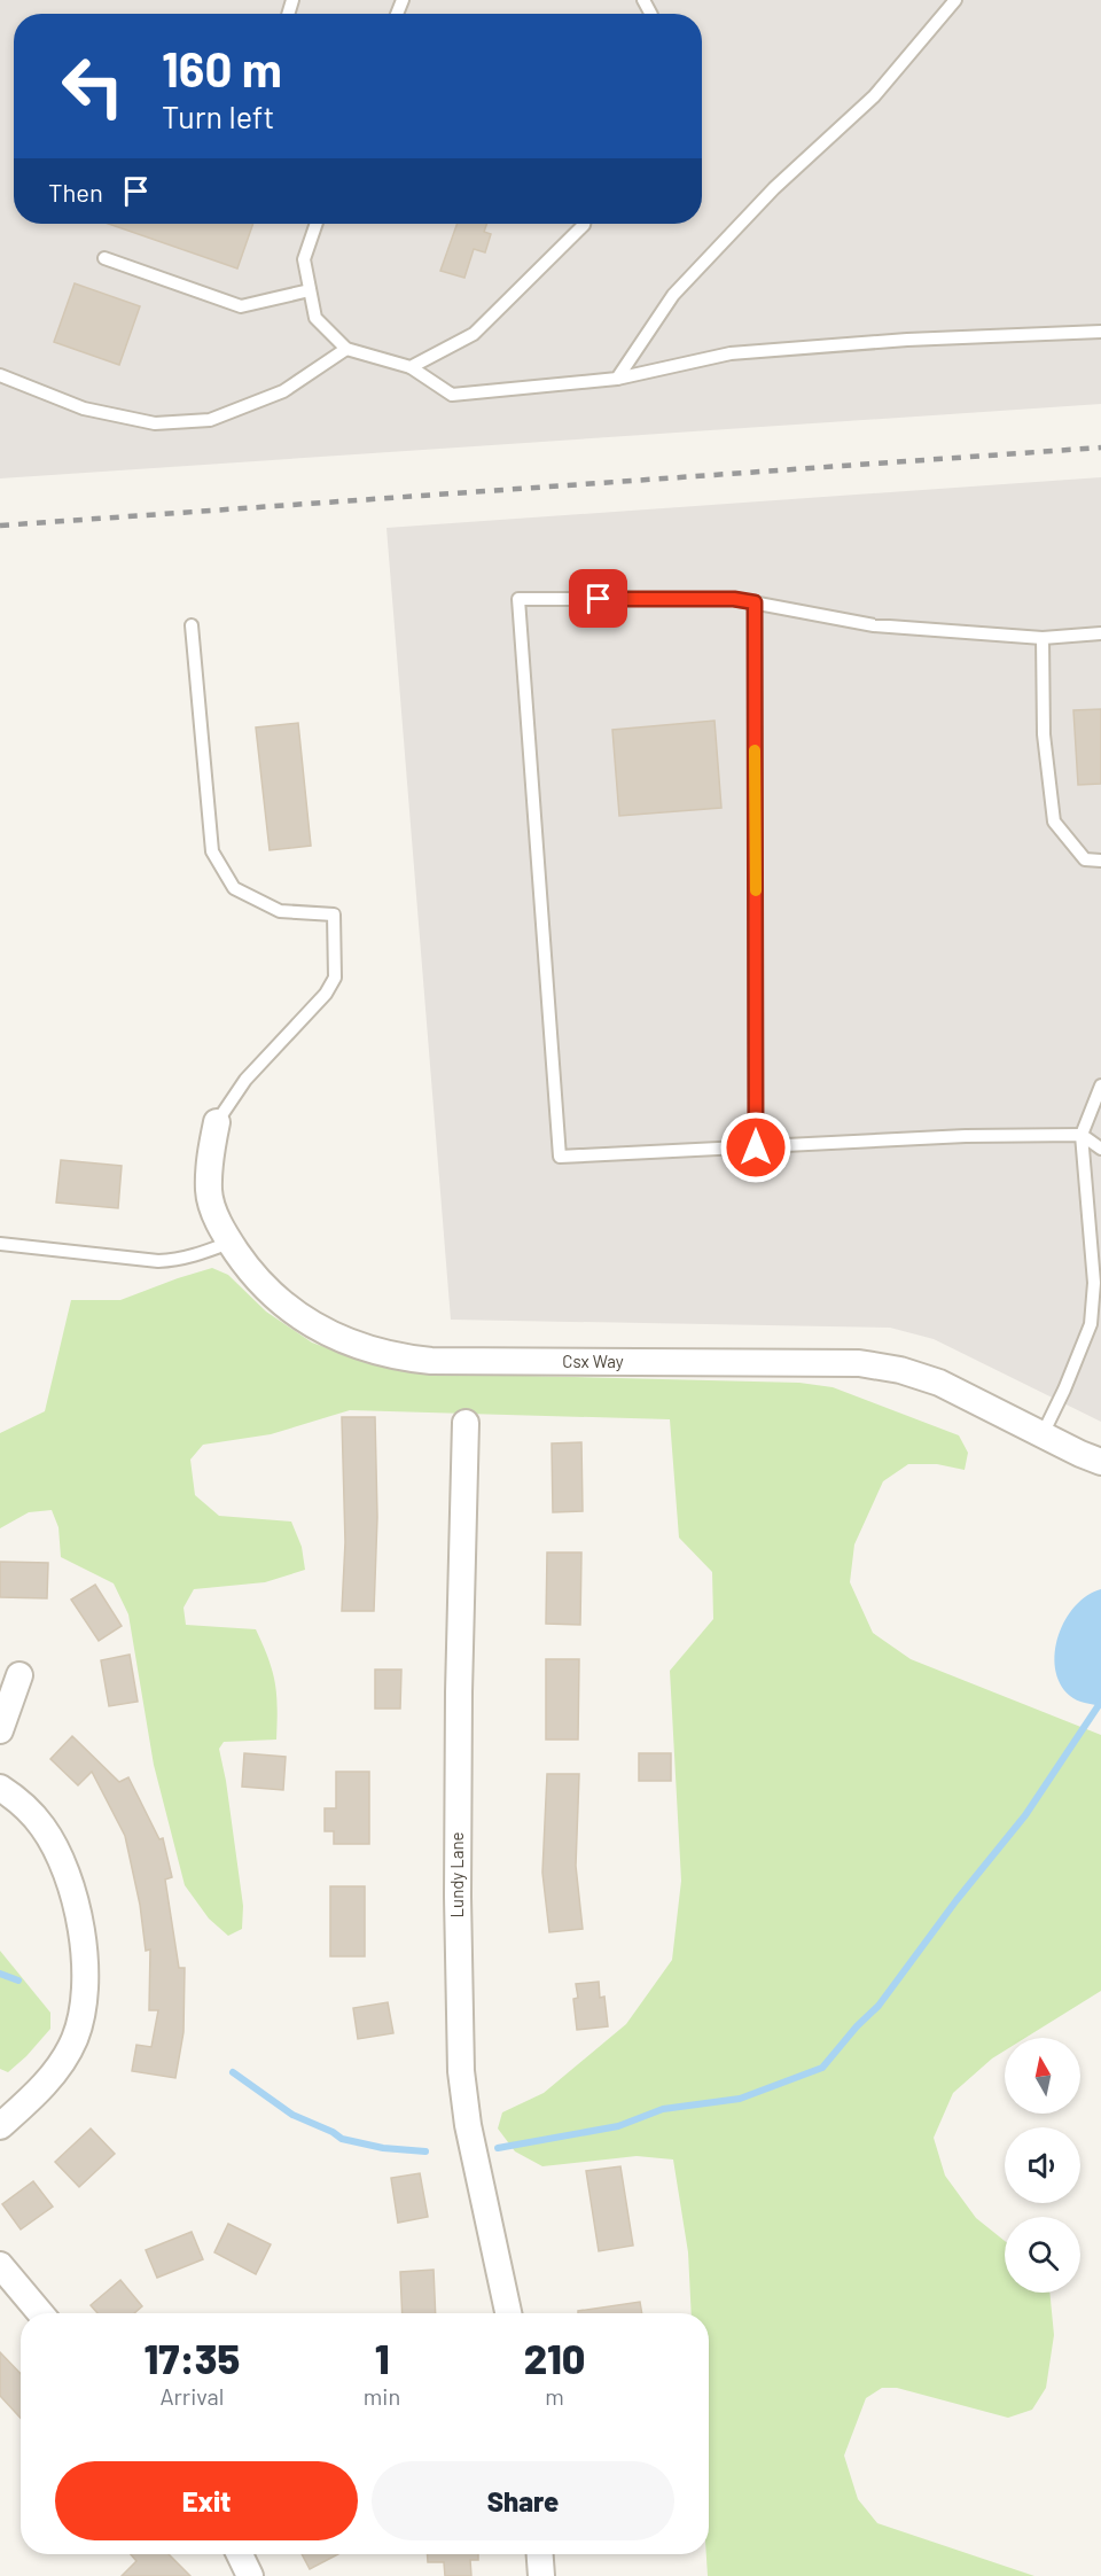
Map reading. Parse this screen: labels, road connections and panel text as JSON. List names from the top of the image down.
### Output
{
  "streets": {
    "street": ["Csx Way", "Lundy Lane"]
  },
  "north": "top",
  "page": {
    "turn": ["160 m", "Turn left"],
    "then": "Then",
    "eta": [
      "17:35",
      "Arrival",
      "1",
      "min",
      "210",
      "m"
    ],
    "buttons": ["Exit", "Share"]
  }
}
